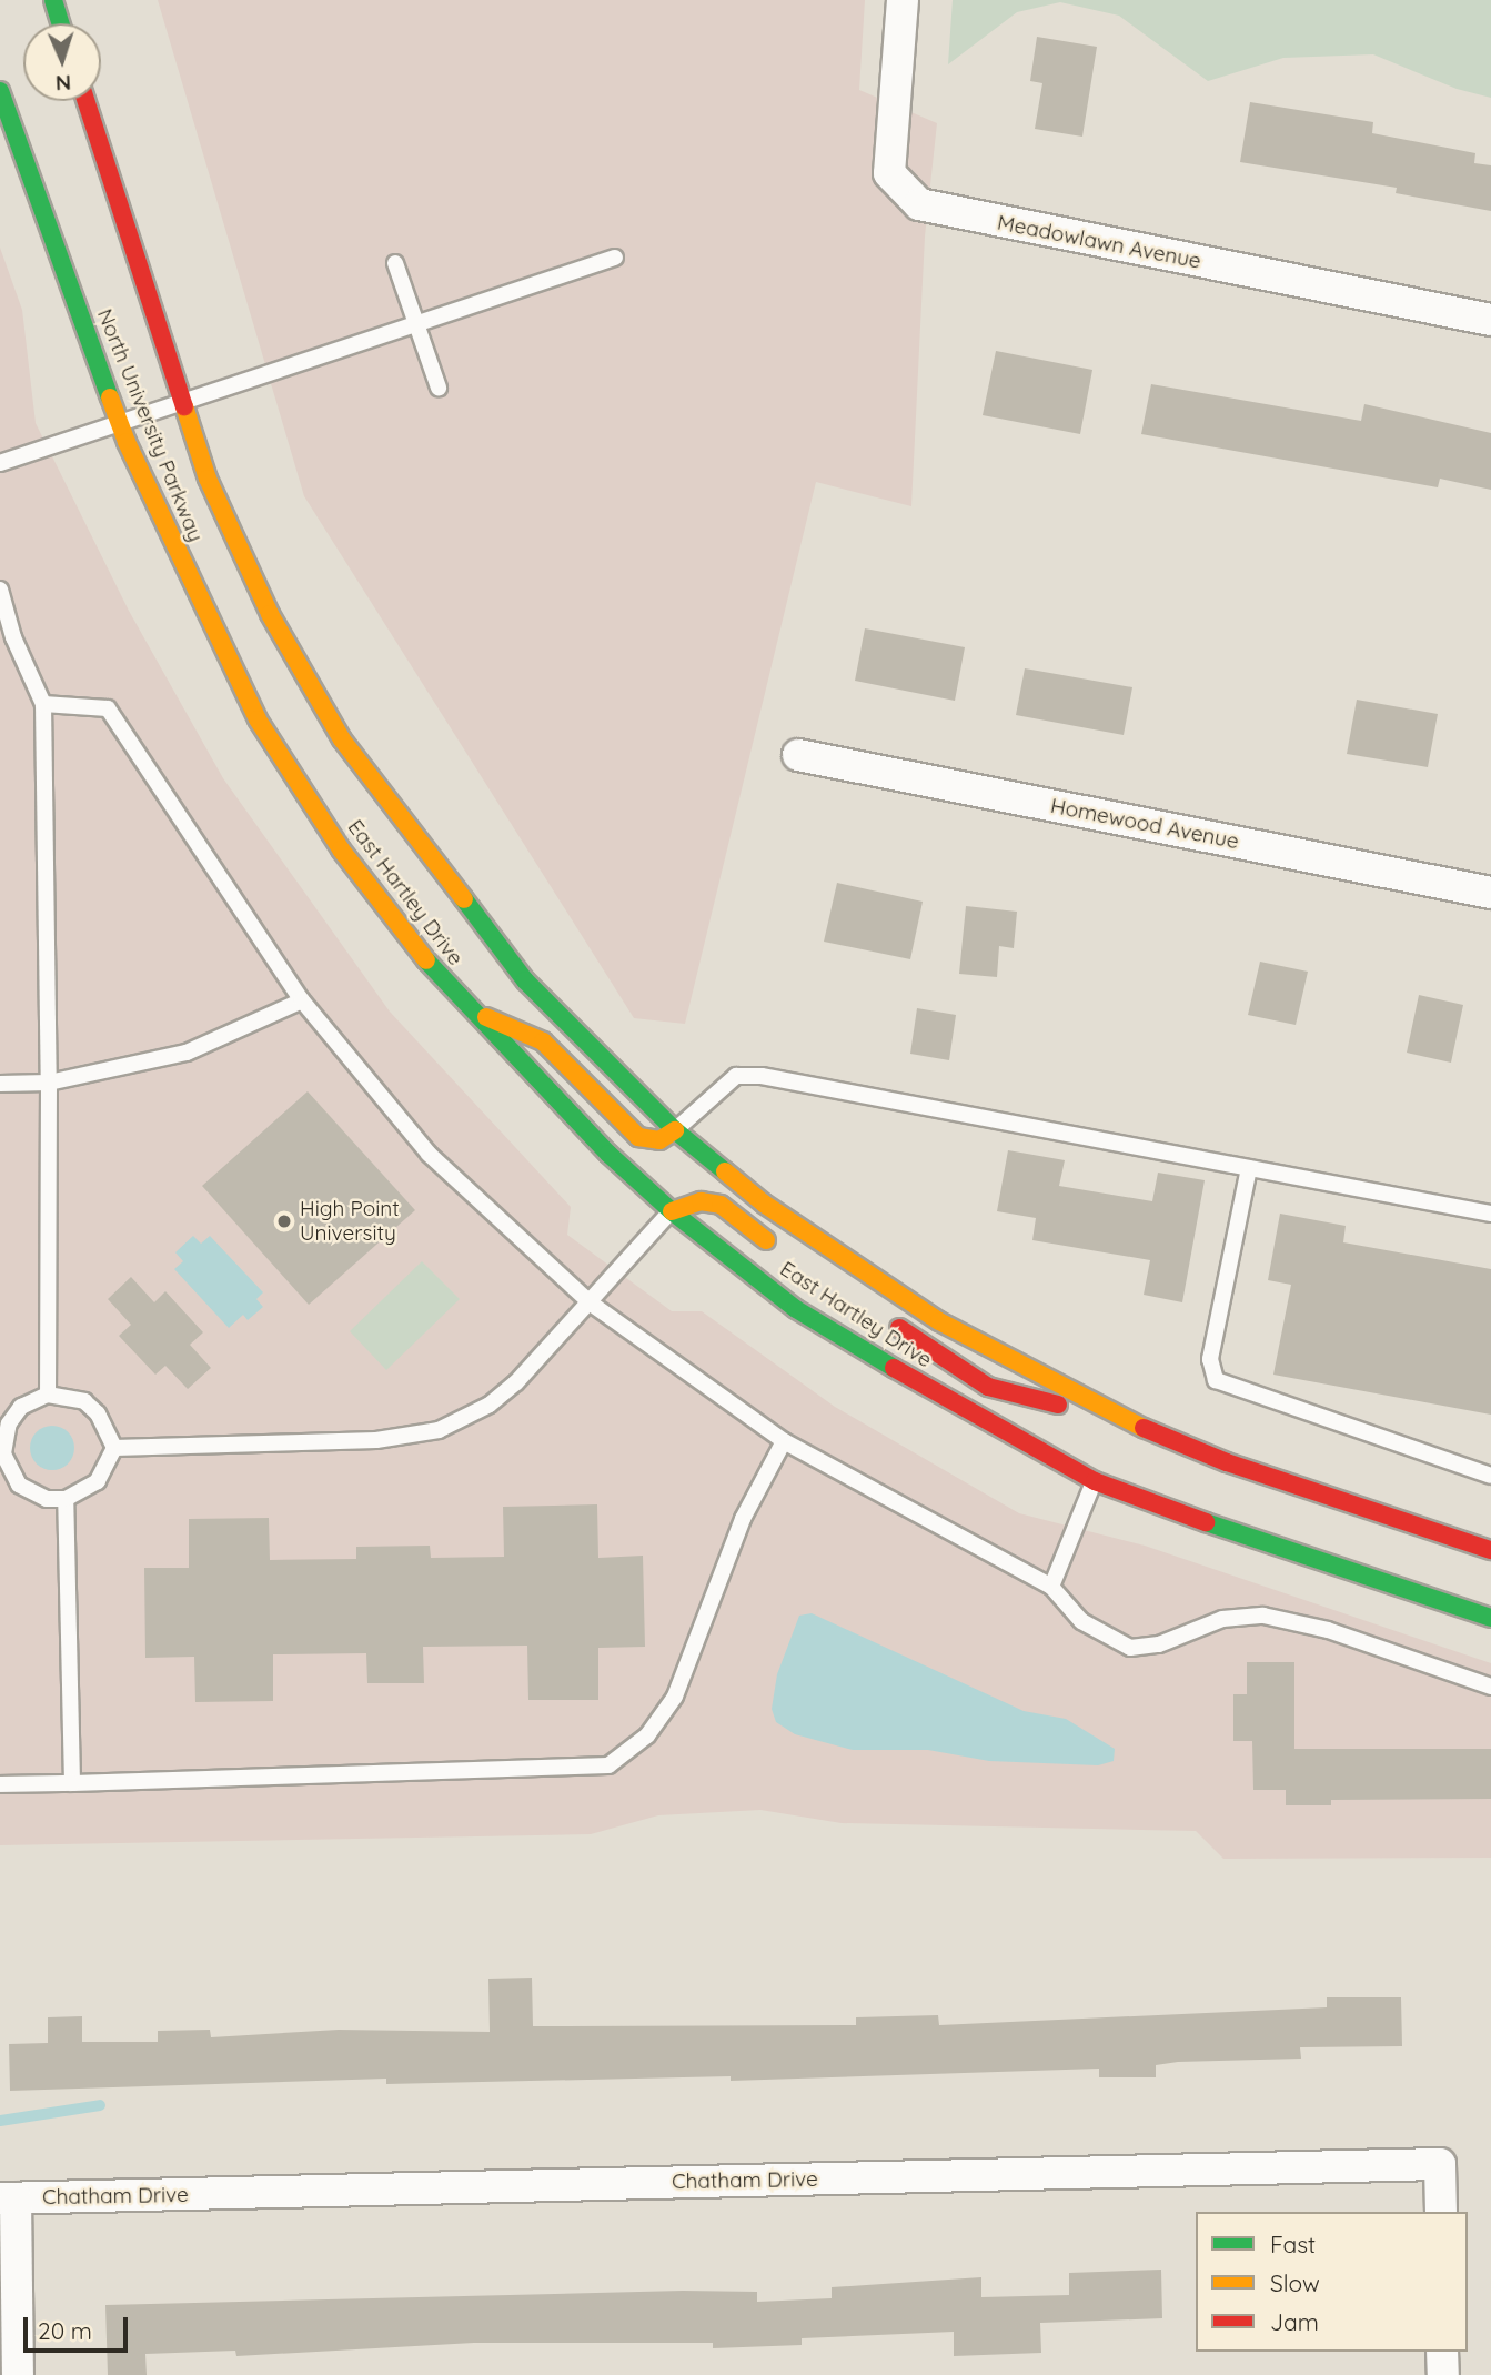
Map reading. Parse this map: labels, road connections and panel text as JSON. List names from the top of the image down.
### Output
{
  "streets": {
    "main road": ["North University Parkway", "East Hartley Drive"],
    "street": ["Meadowlawn Avenue", "Homewood Avenue", "Chatham Drive"]
  },
  "crossings": [
    ["North University Parkway", "East Hartley Drive"]
  ],
  "places": ["High Point University"],
  "legend": ["Fast", "Slow", "Jam"],
  "scale_bar": "20 m",
  "north": "bottom"
}
